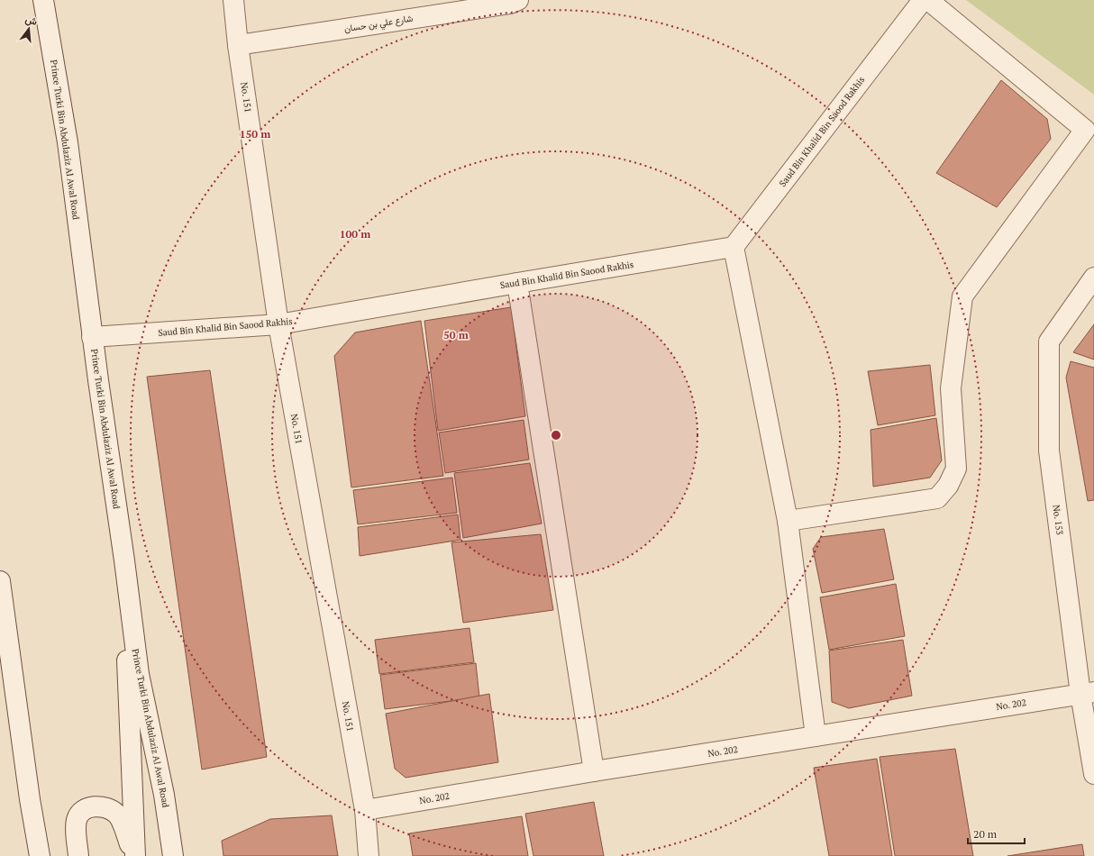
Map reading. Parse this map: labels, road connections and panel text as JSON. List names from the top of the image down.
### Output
{
  "streets": {
    "street": [
      "شارع علي بن حسان",
      "No. 151",
      "Saud Bin Khalid Bin Saood Rakhis",
      "Prince Turki Bin Abdulaziz Al Awal Road",
      "No. 153",
      "No. 202"
    ]
  },
  "crossings": [
    ["شارع علي بن حسان", "No. 151"],
    ["No. 151", "Saud Bin Khalid Bin Saood Rakhis"],
    ["No. 151", "No. 202"],
    ["Saud Bin Khalid Bin Saood Rakhis", "Prince Turki Bin Abdulaziz Al Awal Road"],
    ["No. 153", "No. 202"]
  ],
  "scale_bar": "20 m",
  "north": "top",
  "rings": ["150 m", "100 m", "50 m"]
}
